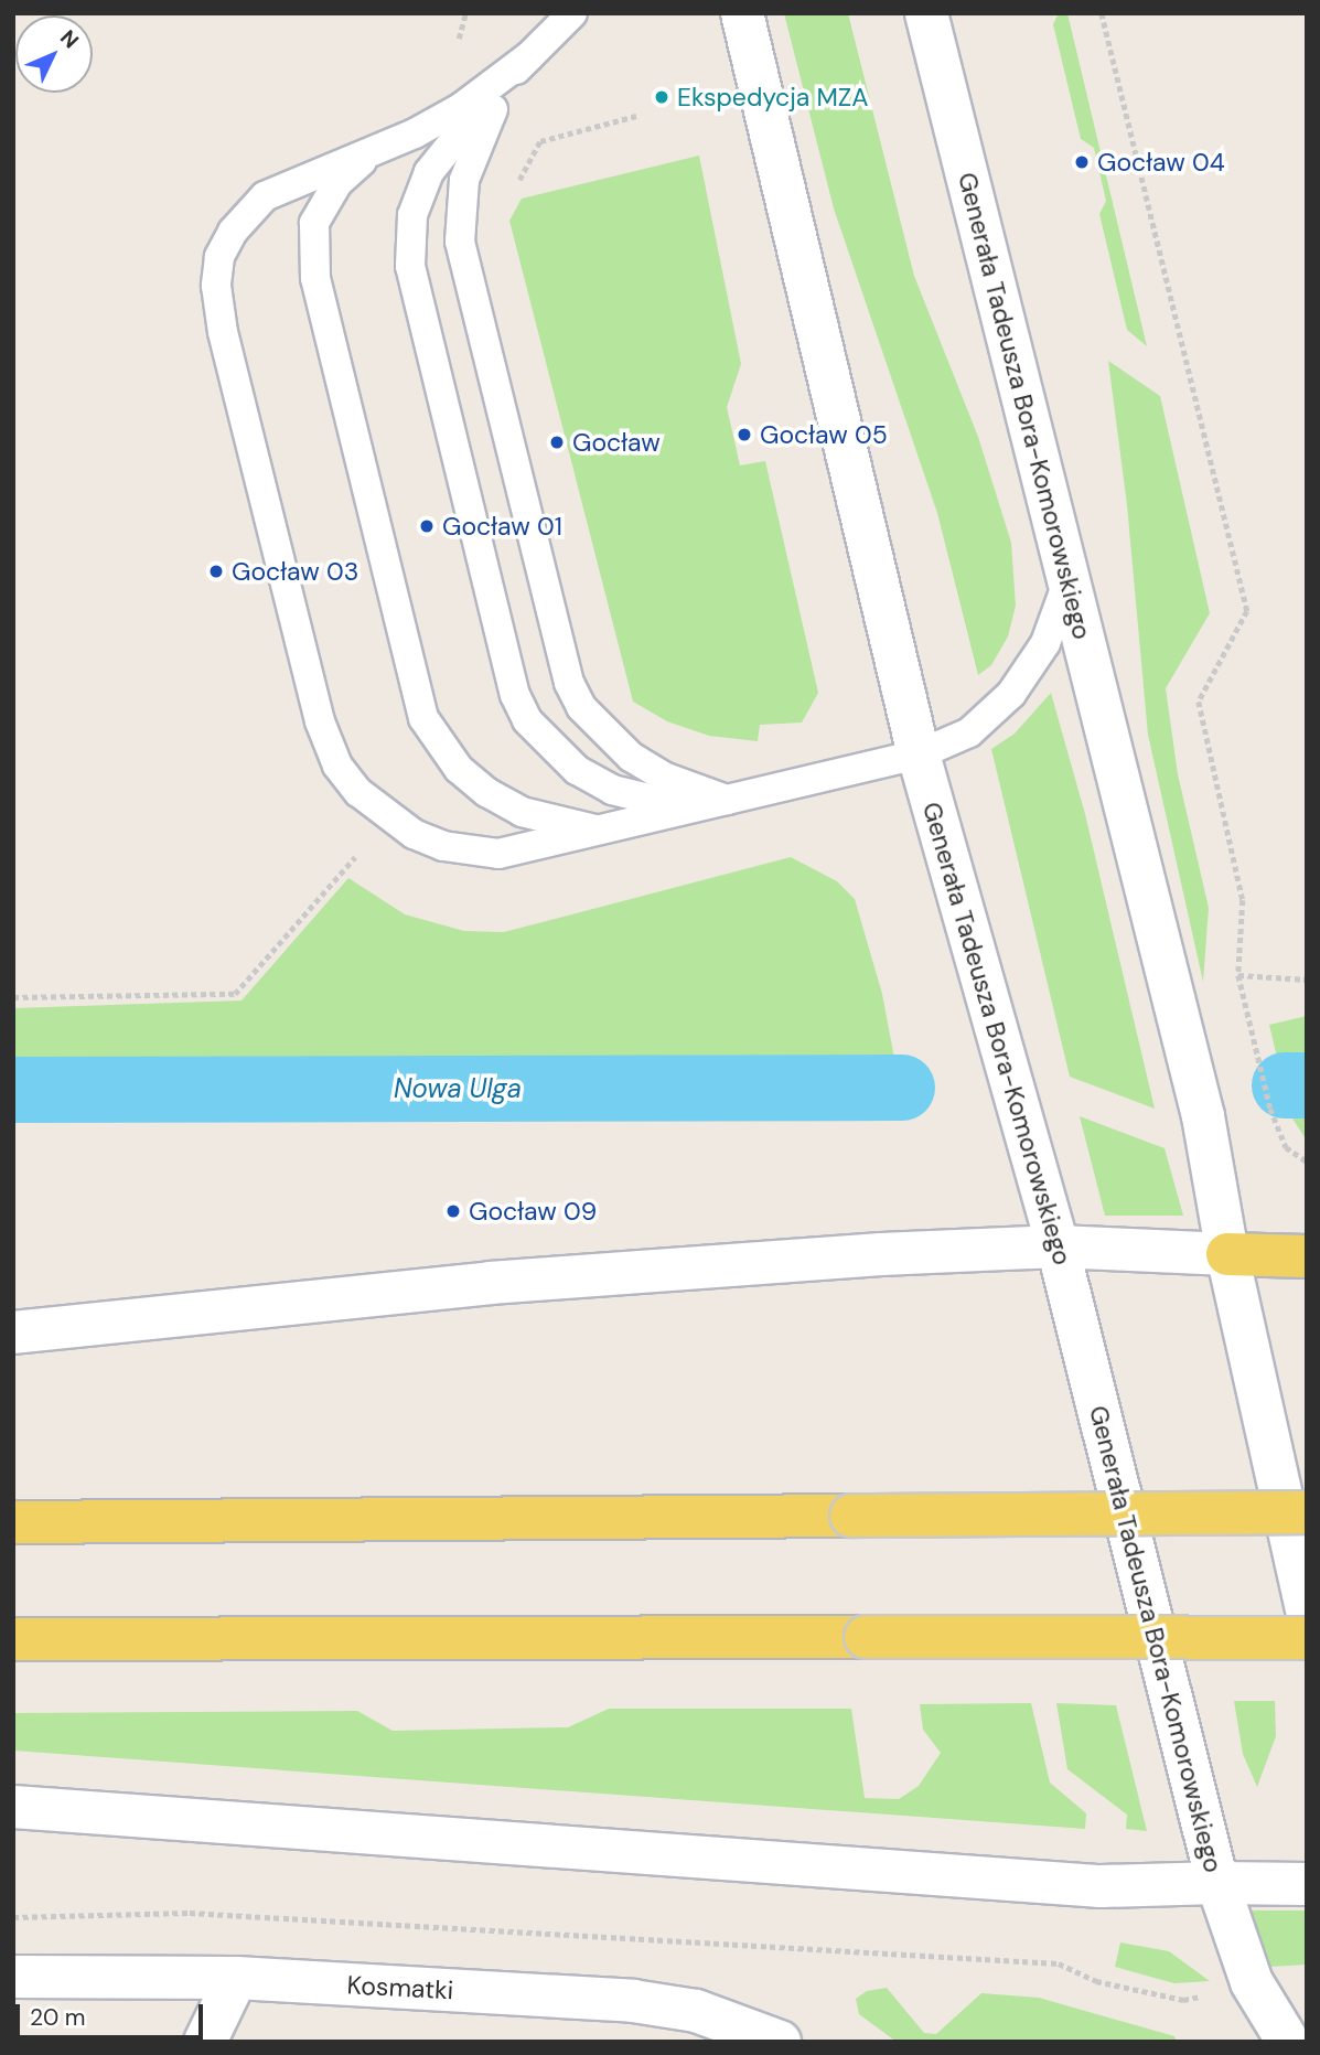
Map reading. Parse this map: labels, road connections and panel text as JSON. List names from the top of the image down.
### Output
{
  "streets": {
    "street": ["Generała Tadeusza Bora-Komorowskiego", "Kosmatki"]
  },
  "water": ["Nowa Ulga"],
  "places": [
    "Ekspedycja MZA",
    "Gocław 04",
    "Gocław 05",
    "Gocław",
    "Gocław 01",
    "Gocław 03",
    "Gocław 09"
  ],
  "scale_bar": "20 m",
  "north": "top right"
}
